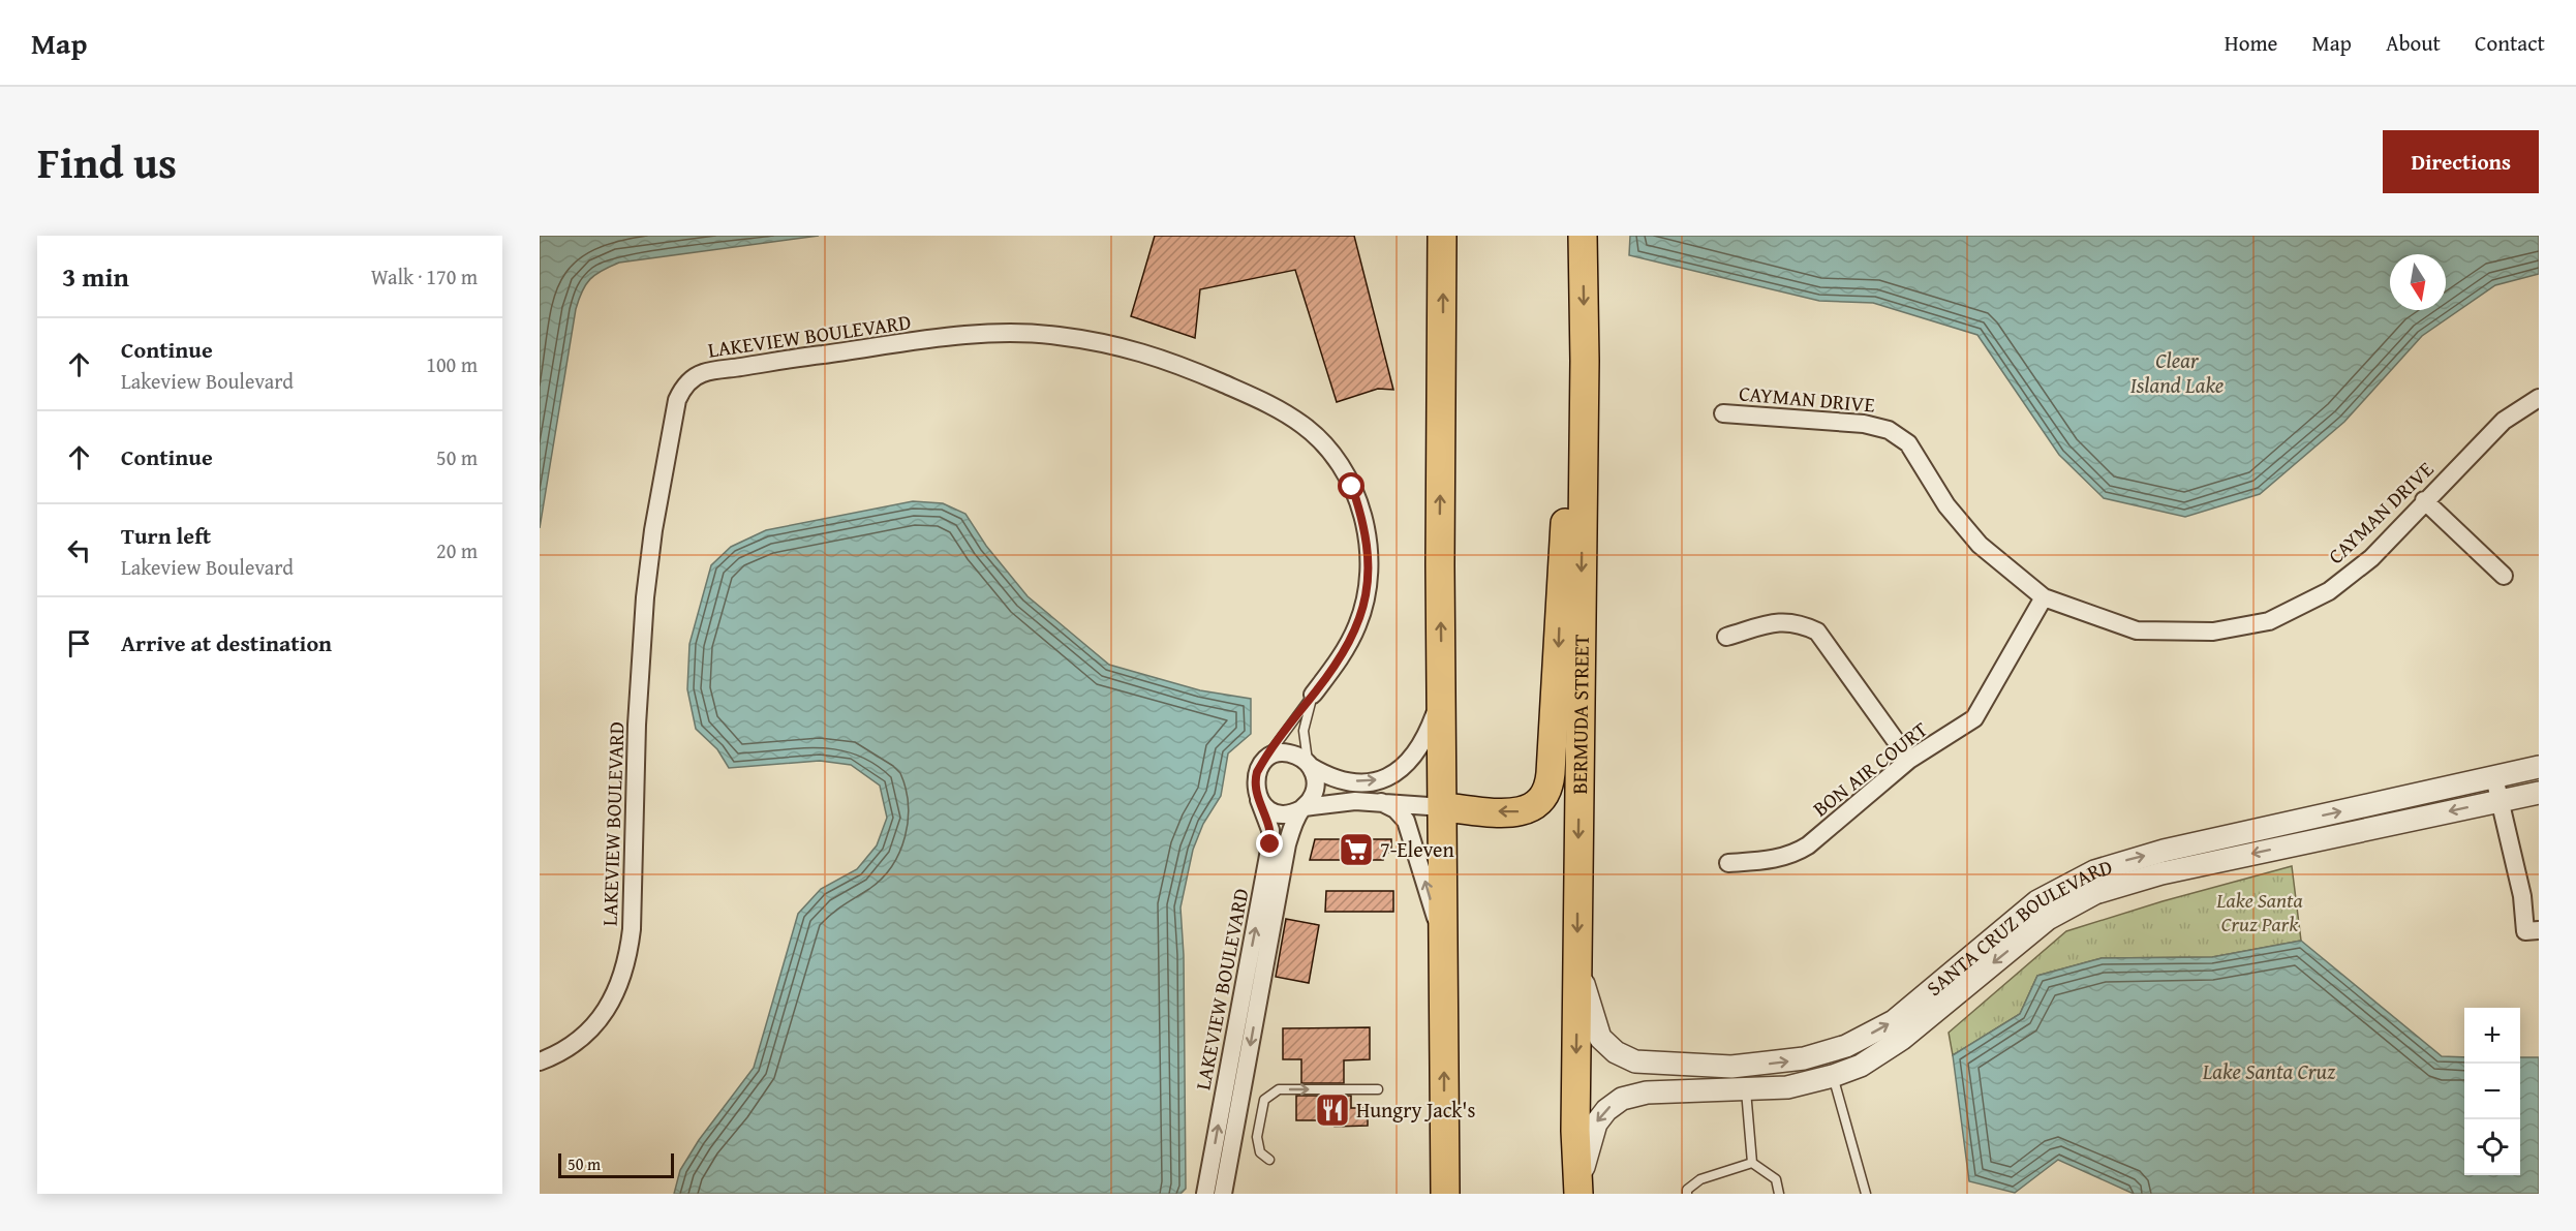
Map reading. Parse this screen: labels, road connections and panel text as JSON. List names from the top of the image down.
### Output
{
  "streets": {
    "main road": ["BERMUDA STREET"],
    "street": [
      "LAKEVIEW BOULEVARD",
      "CAYMAN DRIVE",
      "BON AIR COURT",
      "SANTA CRUZ BOULEVARD"
    ]
  },
  "crossings": [
    ["CAYMAN DRIVE", "BON AIR COURT"],
    ["BERMUDA STREET", "SANTA CRUZ BOULEVARD"]
  ],
  "water": ["Clear Island Lake", "Lake Santa Cruz"],
  "parks": ["Lake Santa Cruz Park"],
  "places": {
    "supermarket": ["7-Eleven"],
    "restaurant": ["Hungry Jack's"]
  },
  "scale_bar": "50 m",
  "north": "bottom",
  "page": {
    "header": "Map",
    "nav": [
      "Home",
      "Map",
      "About",
      "Contact"
    ],
    "title": "Find us",
    "buttons": "Directions",
    "heading": ["3 min", "Walk · 170 m"],
    "list": [
      ["Continue", "Lakeview Boulevard", "100 m"],
      ["Continue", "50 m"],
      ["Turn left", "Lakeview Boulevard", "20 m"],
      "Arrive at destination"
    ],
    "map_buttons": ["+", "−"],
    "scale": "50 m"
  }
}
